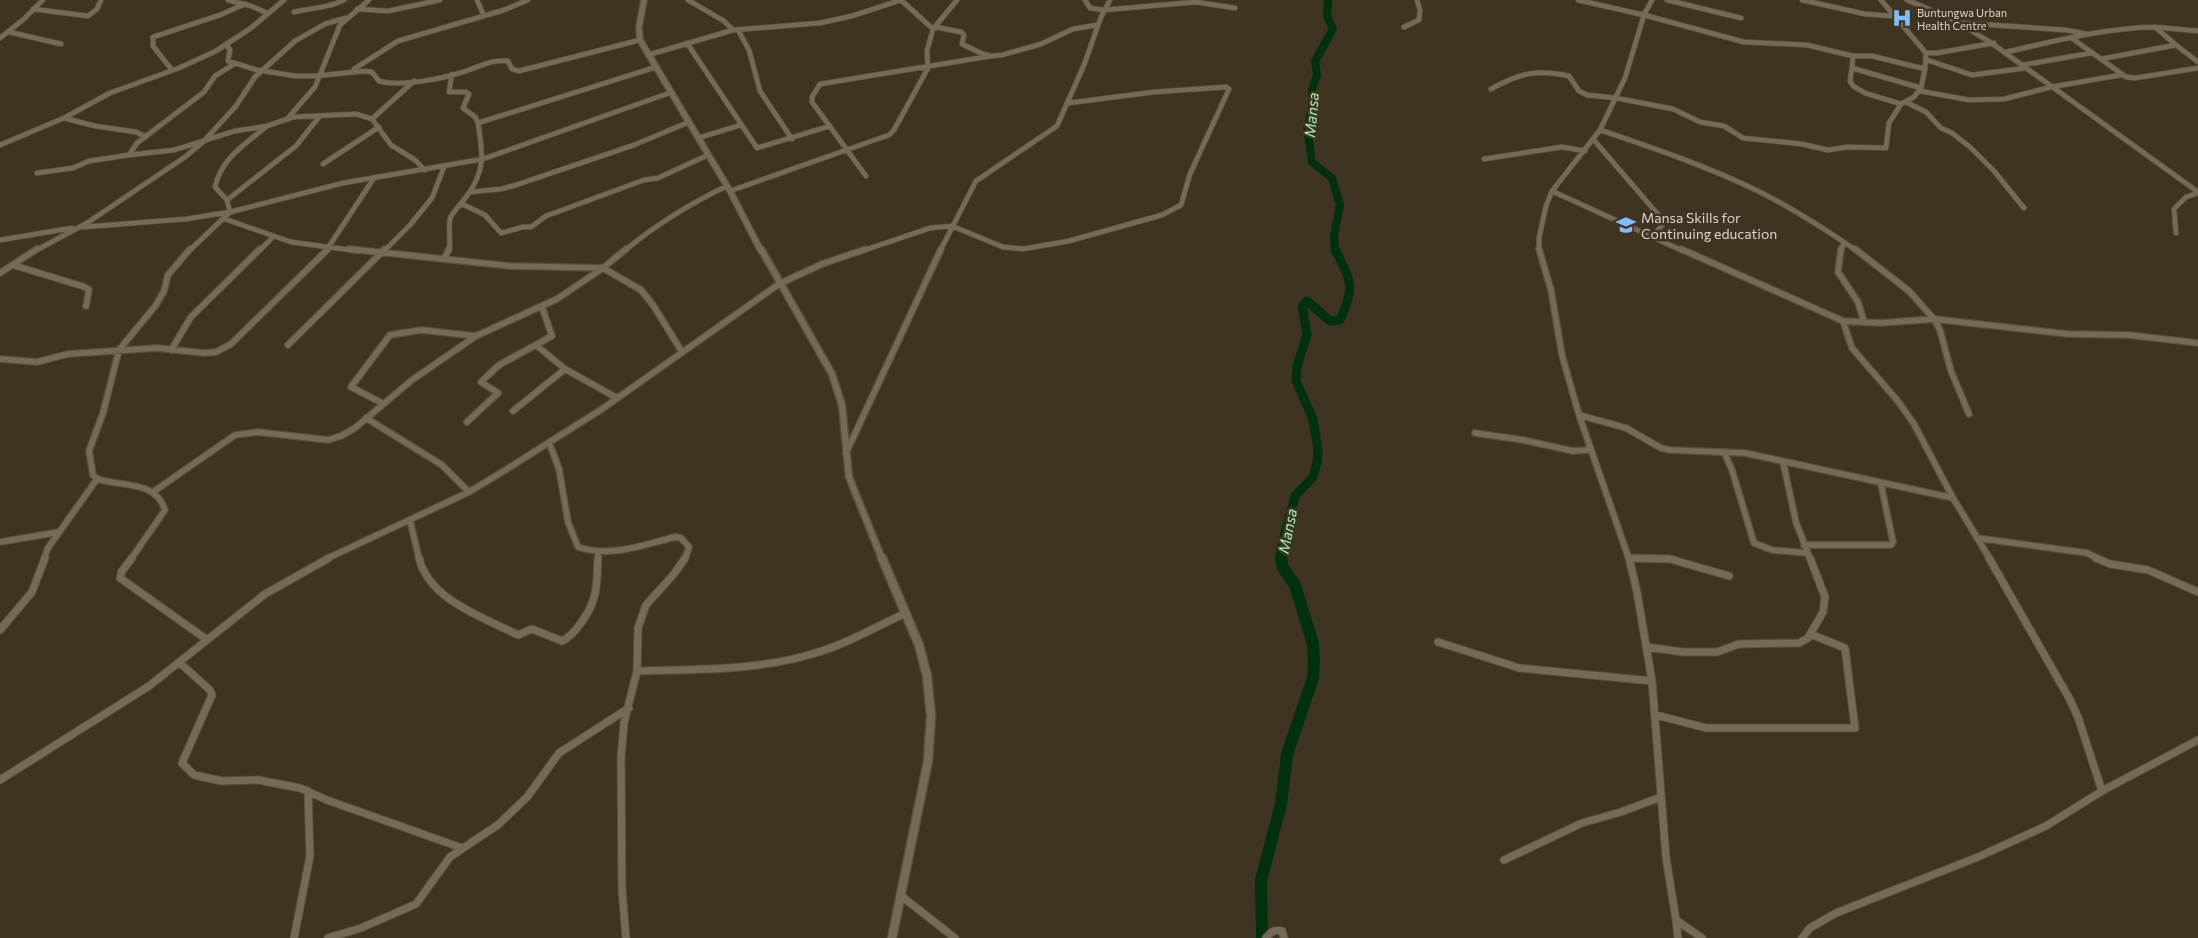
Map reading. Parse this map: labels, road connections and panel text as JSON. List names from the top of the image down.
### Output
{
  "water": ["Mansa"],
  "places": {
    "hospital": ["Buntungwa Urban Health Centre"],
    "school or university": ["Mansa Skills for Continuing education"]
  }
}
